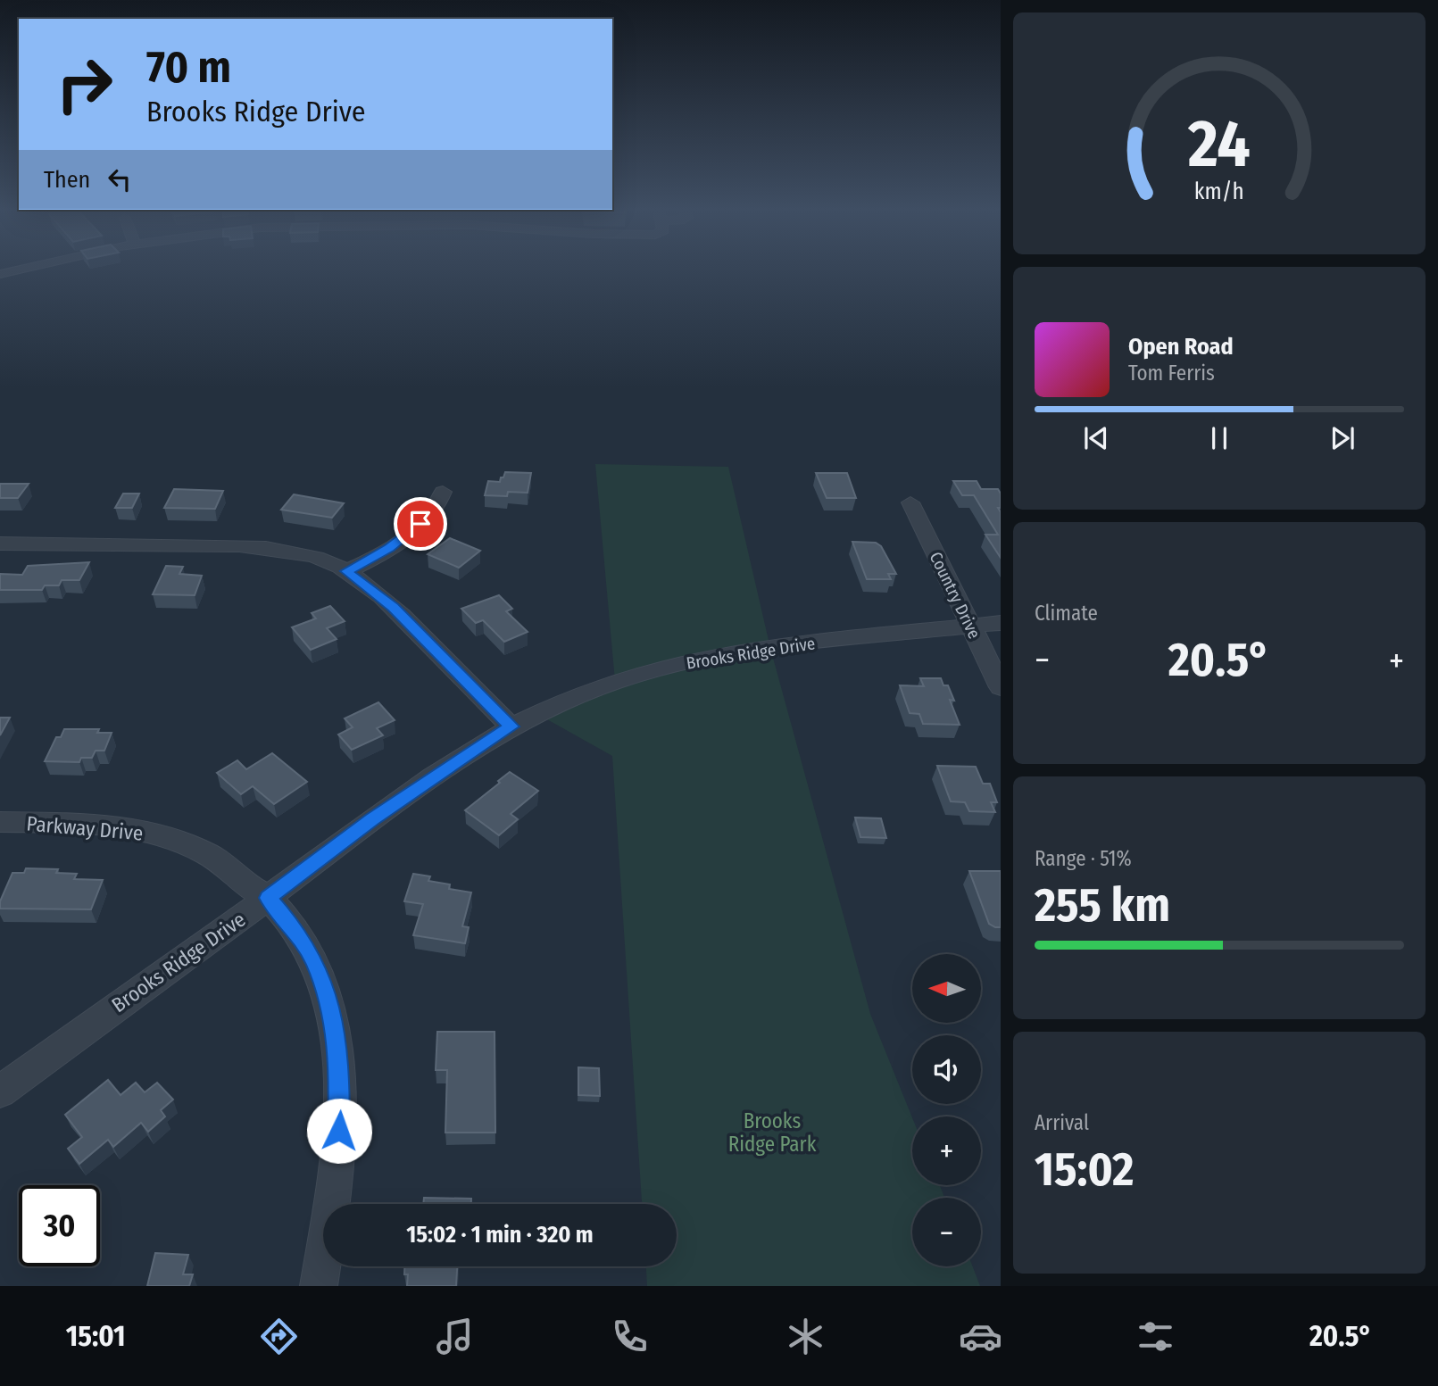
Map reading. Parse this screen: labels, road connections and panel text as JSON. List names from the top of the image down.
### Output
{
  "streets": {
    "street": ["Country Drive", "Brooks Ridge Drive", "Parkway Drive"]
  },
  "crossings": [
    ["Country Drive", "Brooks Ridge Drive"],
    ["Brooks Ridge Drive", "Parkway Drive"]
  ],
  "parks": ["Brooks Ridge Park"],
  "north": "left",
  "page": {
    "turn": ["70 m", "Brooks Ridge Drive"],
    "then": "Then",
    "song": ["Open Road", "Tom Ferris"],
    "tile": [
      "Climate",
      ["Range · 51%", "255 km"],
      ["Arrival", "15:02"]
    ],
    "heat": ["−", "20.5°", "+"],
    "map_buttons": ["+", "−"],
    "limit": "30",
    "trip": "15:02 · 1 min · 320 m",
    "tabs": ["15:01", "20.5°"],
    "gauge": ["24", "km/h"]
  }
}
